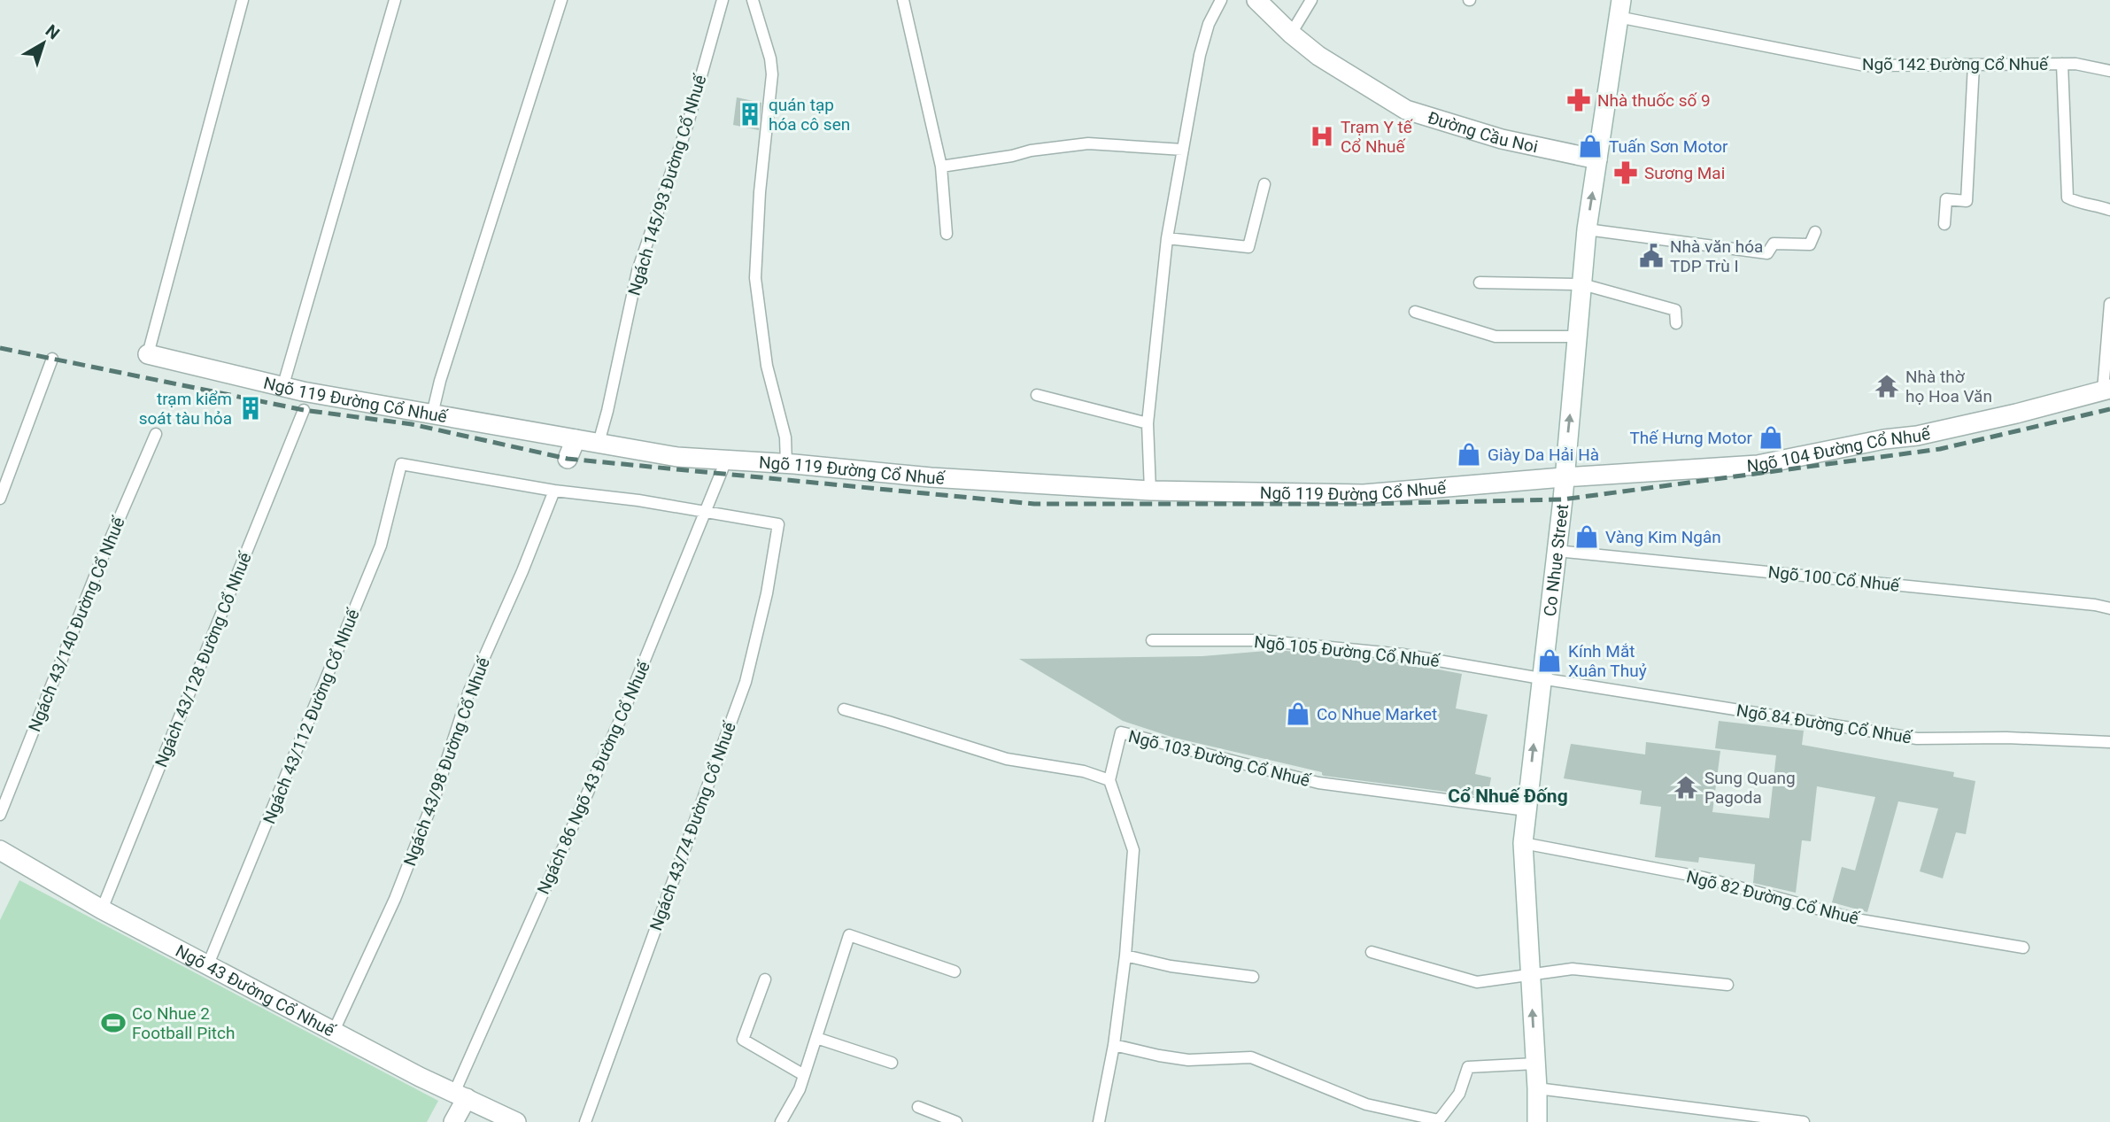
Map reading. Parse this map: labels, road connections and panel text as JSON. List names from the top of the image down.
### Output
{
  "streets": {
    "street": [
      "Đường Cầu Noi",
      "Ngõ 119 Đường Cổ Nhuế",
      "Ngõ 104 Đường Cổ Nhuế",
      "Co Nhue Street",
      "Ngõ 43 Đường Cổ Nhuế"
    ],
    "lane": [
      "Ngõ 142 Đường Cổ Nhuế",
      "Ngách 145/93 Đường Cổ Nhuế",
      "Ngõ 100 Cổ Nhuế",
      "Ngách 43/140 Đường Cổ Nhuế",
      "Ngõ 105 Đường Cổ Nhuế",
      "Ngách 43/128 Đường Cổ Nhuế",
      "Ngách 43/112 Đường Cổ Nhuế",
      "Ngõ 84 Đường Cổ Nhuế",
      "Ngõ 103 Đường Cổ Nhuế",
      "Ngách 43/98 Đường Cổ Nhuế",
      "Ngách 86 Ngõ 43 Đường Cổ Nhuế",
      "Ngách 43/74 Đường Cổ Nhuế",
      "Ngõ 82 Đường Cổ Nhuế"
    ]
  },
  "crossings": [
    ["Ngõ 142 Đường Cổ Nhuế", "Co Nhue Street"],
    ["Đường Cầu Noi", "Co Nhue Street"],
    ["Ngách 145/93 Đường Cổ Nhuế", "Ngõ 119 Đường Cổ Nhuế"],
    ["Ngõ 119 Đường Cổ Nhuế", "Ngõ 104 Đường Cổ Nhuế"],
    ["Ngõ 119 Đường Cổ Nhuế", "Co Nhue Street"],
    ["Ngõ 119 Đường Cổ Nhuế", "Ngách 86 Ngõ 43 Đường Cổ Nhuế"],
    ["Ngõ 104 Đường Cổ Nhuế", "Co Nhue Street"],
    ["Co Nhue Street", "Ngõ 100 Cổ Nhuế"],
    ["Co Nhue Street", "Ngõ 105 Đường Cổ Nhuế"],
    ["Co Nhue Street", "Ngõ 84 Đường Cổ Nhuế"],
    ["Co Nhue Street", "Ngõ 103 Đường Cổ Nhuế"],
    ["Co Nhue Street", "Ngõ 82 Đường Cổ Nhuế"],
    ["Ngõ 105 Đường Cổ Nhuế", "Ngõ 84 Đường Cổ Nhuế"],
    ["Ngách 43/128 Đường Cổ Nhuế", "Ngõ 43 Đường Cổ Nhuế"],
    ["Ngách 43/112 Đường Cổ Nhuế", "Ngách 43/98 Đường Cổ Nhuế"],
    ["Ngách 43/112 Đường Cổ Nhuế", "Ngõ 43 Đường Cổ Nhuế"],
    ["Ngách 43/98 Đường Cổ Nhuế", "Ngõ 43 Đường Cổ Nhuế"],
    ["Ngách 86 Ngõ 43 Đường Cổ Nhuế", "Ngách 43/74 Đường Cổ Nhuế"],
    ["Ngách 86 Ngõ 43 Đường Cổ Nhuế", "Ngõ 43 Đường Cổ Nhuế"]
  ],
  "one_way": ["Co Nhue Street"],
  "districts": ["Cổ Nhuế Đống"],
  "places": {
    "pharmacy": ["Nhà thuốc số 9", "Sương Mai"],
    "building": ["quán tạp hóa cô sen", "trạm kiểm soát tàu hỏa"],
    "hospital": ["Trạm Y tế Cổ Nhuế"],
    "shop": [
      "Tuấn Sơn Motor",
      "Thế Hưng Motor",
      "Giày Da Hải Hà",
      "Vàng Kim Ngân",
      "Kính Mắt Xuân Thuỷ",
      "Co Nhue Market"
    ],
    "public building": ["Nhà văn hóa TDP Trù I"],
    "temple": ["Nhà thờ họ Hoa Văn", "Sung Quang Pagoda"],
    "sports": ["Co Nhue 2 Football Pitch"]
  },
  "north": "top right"
}
